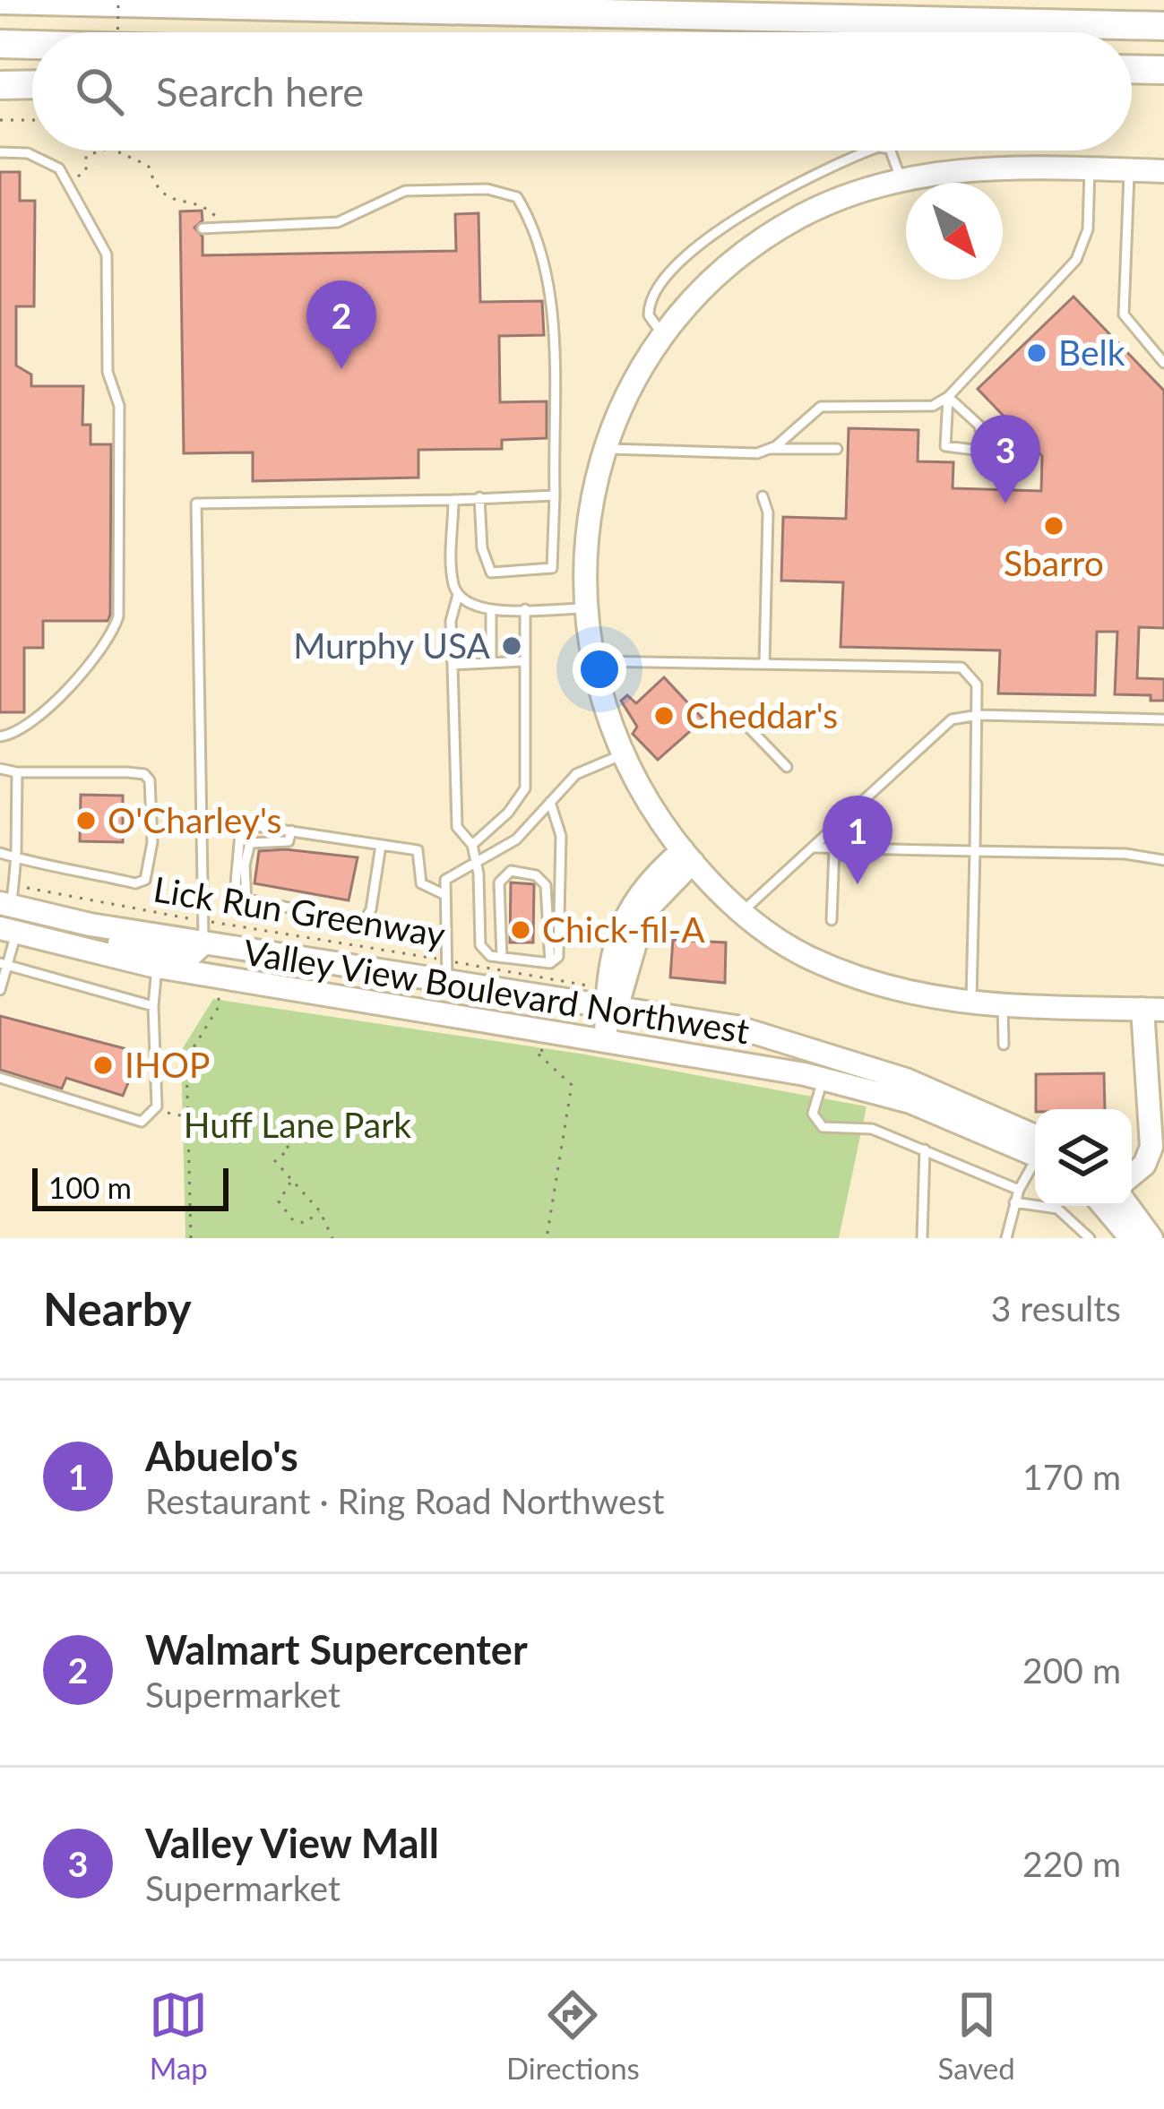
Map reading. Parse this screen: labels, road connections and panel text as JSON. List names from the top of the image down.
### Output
{
  "streets": {
    "main road": ["Valley View Boulevard Northwest"],
    "path": ["Lick Run Greenway"]
  },
  "crossings": [
    ["Lick Run Greenway", "Valley View Boulevard Northwest"]
  ],
  "parks": ["Huff Lane Park"],
  "places": [
    "Belk",
    "Sbarro",
    "Murphy USA",
    "Cheddar's",
    "O'Charley's",
    "Chick-fil-A",
    "IHOP"
  ],
  "scale_bar": "100 m",
  "north": "bottom right",
  "page": {
    "search": "Search here",
    "pins": ["2", "3", "1"],
    "scale": "100 m",
    "heading": ["Nearby", "3 results"],
    "list": [
      {
        "mark": "1",
        "name": "Abuelo's",
        "note": "Restaurant · Ring Road Northwest",
        "value": "170 m"
      },
      {
        "mark": "2",
        "name": "Walmart Supercenter",
        "note": "Supermarket",
        "value": "200 m"
      },
      {
        "mark": "3",
        "name": "Valley View Mall",
        "note": "Supermarket",
        "value": "220 m"
      }
    ],
    "nav": ["Map", "Directions", "Saved"]
  }
}
